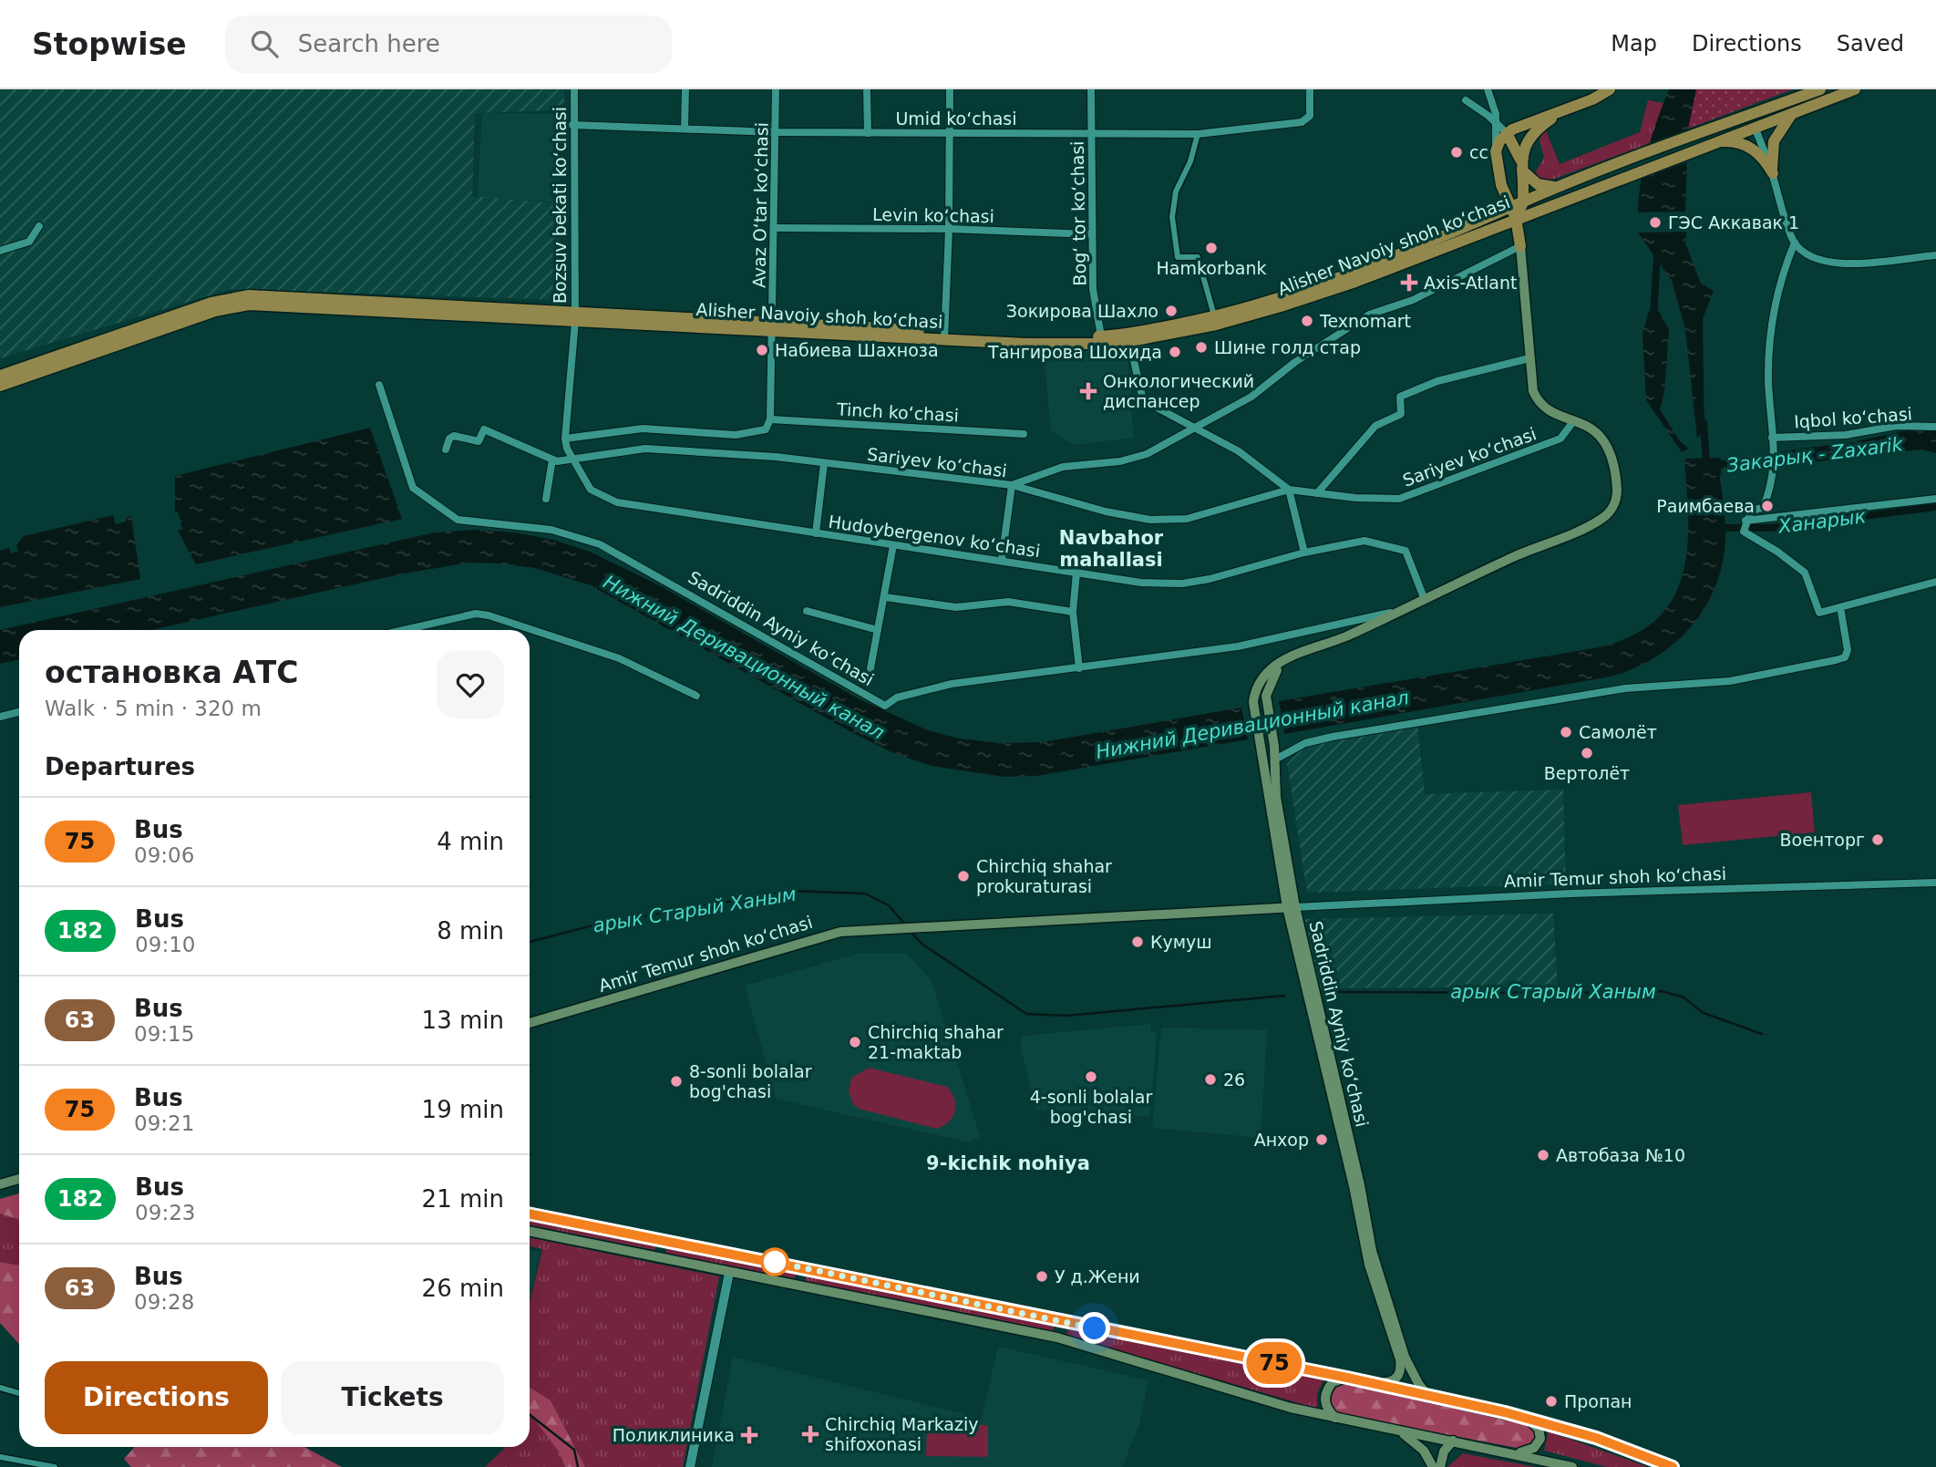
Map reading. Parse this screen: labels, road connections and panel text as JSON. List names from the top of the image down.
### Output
{
  "streets": {
    "main road": ["Alisher Navoiy shoh koʻchasi", "Sadriddin Ayniy ko‘chasi", "Amir Temur shoh ko‘chasi"],
    "street": [
      "Umid ko‘chasi",
      "Bozsuv bekati ko‘chasi",
      "Avaz O‘tar ko‘chasi",
      "Bog‘ tor ko‘chasi",
      "Levin ko‘chasi",
      "Tinch ko‘chasi",
      "Iqbol koʻchasi",
      "Sariyev ko‘chasi",
      "Hudoybergenov ko‘chasi"
    ]
  },
  "crossings": [
    ["Umid ko‘chasi", "Bozsuv bekati ko‘chasi"],
    ["Umid ko‘chasi", "Avaz O‘tar ko‘chasi"],
    ["Umid ko‘chasi", "Bog‘ tor ko‘chasi"],
    ["Bozsuv bekati ko‘chasi", "Alisher Navoiy shoh koʻchasi"],
    ["Avaz O‘tar ko‘chasi", "Levin ko‘chasi"],
    ["Avaz O‘tar ko‘chasi", "Alisher Navoiy shoh koʻchasi"],
    ["Bog‘ tor ko‘chasi", "Levin ko‘chasi"],
    ["Bog‘ tor ko‘chasi", "Alisher Navoiy shoh koʻchasi"],
    ["Sariyev ko‘chasi", "Hudoybergenov ko‘chasi"],
    ["Sariyev ko‘chasi", "Sadriddin Ayniy ko‘chasi"],
    ["Hudoybergenov ko‘chasi", "Sadriddin Ayniy ko‘chasi"],
    ["Sadriddin Ayniy ko‘chasi", "Amir Temur shoh ko‘chasi"]
  ],
  "districts": ["Navbahor mahallasi", "9-kichik nohiya"],
  "water": [
    "Закарық - Zaxarik",
    "Ханарык",
    "Нижний Деривационный канал",
    "арык Старый Ханым"
  ],
  "places": {
    "other": [
      "cc",
      "ГЭС Аккавак 1",
      "Hamkorbank",
      "Зокирова Шахло",
      "Texnomart",
      "Шине голд стар",
      "Набиева Шахноза",
      "Тангирова Шохида",
      "Раимбаева",
      "Самолёт",
      "Вертолёт",
      "Военторг",
      "Chirchiq shahar prokuraturasi",
      "Кумуш",
      "Chirchiq shahar 21-maktab",
      "4-sonli bolalar bog'chasi",
      "26",
      "8-sonli bolalar bog'chasi",
      "Анхор",
      "Автобаза №10",
      "У д.Жени",
      "Пропан"
    ],
    "health": [
      "Axis-Atlant",
      "Онкологический диспансер",
      "Chirchiq Markaziy shifoxonasi",
      "Поликлиника"
    ]
  },
  "lines": ["bus line 75"],
  "page": {
    "header": "Stopwise",
    "search": "Search here",
    "nav": ["Map", "Directions", "Saved"],
    "on_map": "75",
    "heading": [
      ["остановка АТС", "Walk · 5 min · 320 m"],
      "Departures"
    ],
    "list": [
      {
        "mark": "75",
        "name": "Bus",
        "note": "09:06",
        "value": "4 min"
      },
      {
        "mark": "182",
        "name": "Bus",
        "note": "09:10",
        "value": "8 min"
      },
      {
        "mark": "63",
        "name": "Bus",
        "note": "09:15",
        "value": "13 min"
      },
      {
        "mark": "75",
        "name": "Bus",
        "note": "09:21",
        "value": "19 min"
      },
      {
        "mark": "182",
        "name": "Bus",
        "note": "09:23",
        "value": "21 min"
      },
      {
        "mark": "63",
        "name": "Bus",
        "note": "09:28",
        "value": "26 min"
      }
    ],
    "buttons": ["Directions", "Tickets"]
  }
}
